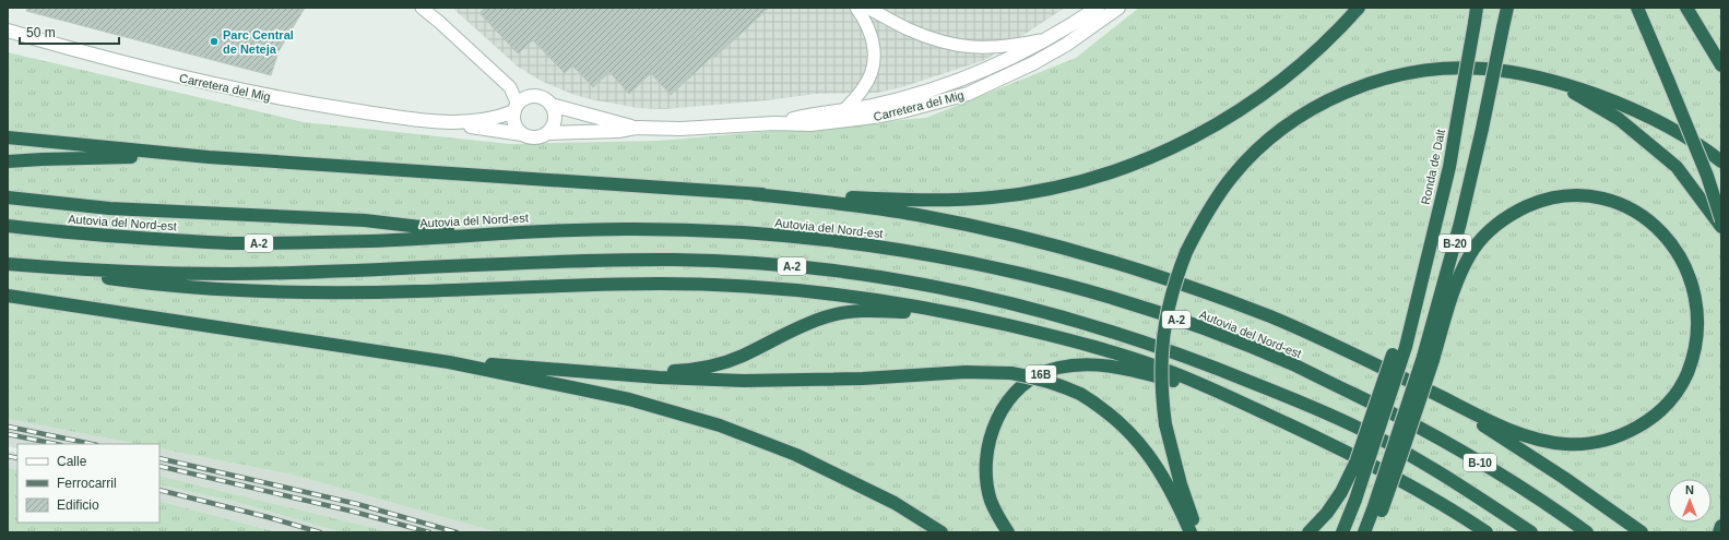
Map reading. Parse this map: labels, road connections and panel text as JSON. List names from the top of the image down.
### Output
{
  "streets": {
    "highway": [
      "Ronda de Dalt",
      "Autovia del Nord-est",
      "A-2",
      "B-20",
      "16B",
      "B-10"
    ],
    "street": ["Carretera del Mig"]
  },
  "crossings": [
    ["Ronda de Dalt", "B-20"],
    ["A-2", "B-10"]
  ],
  "places": ["Parc Central de Neteja"],
  "legend": ["Calle", "Ferrocarril", "Edificio"],
  "scale_bar": "50 m",
  "north": "top"
}
